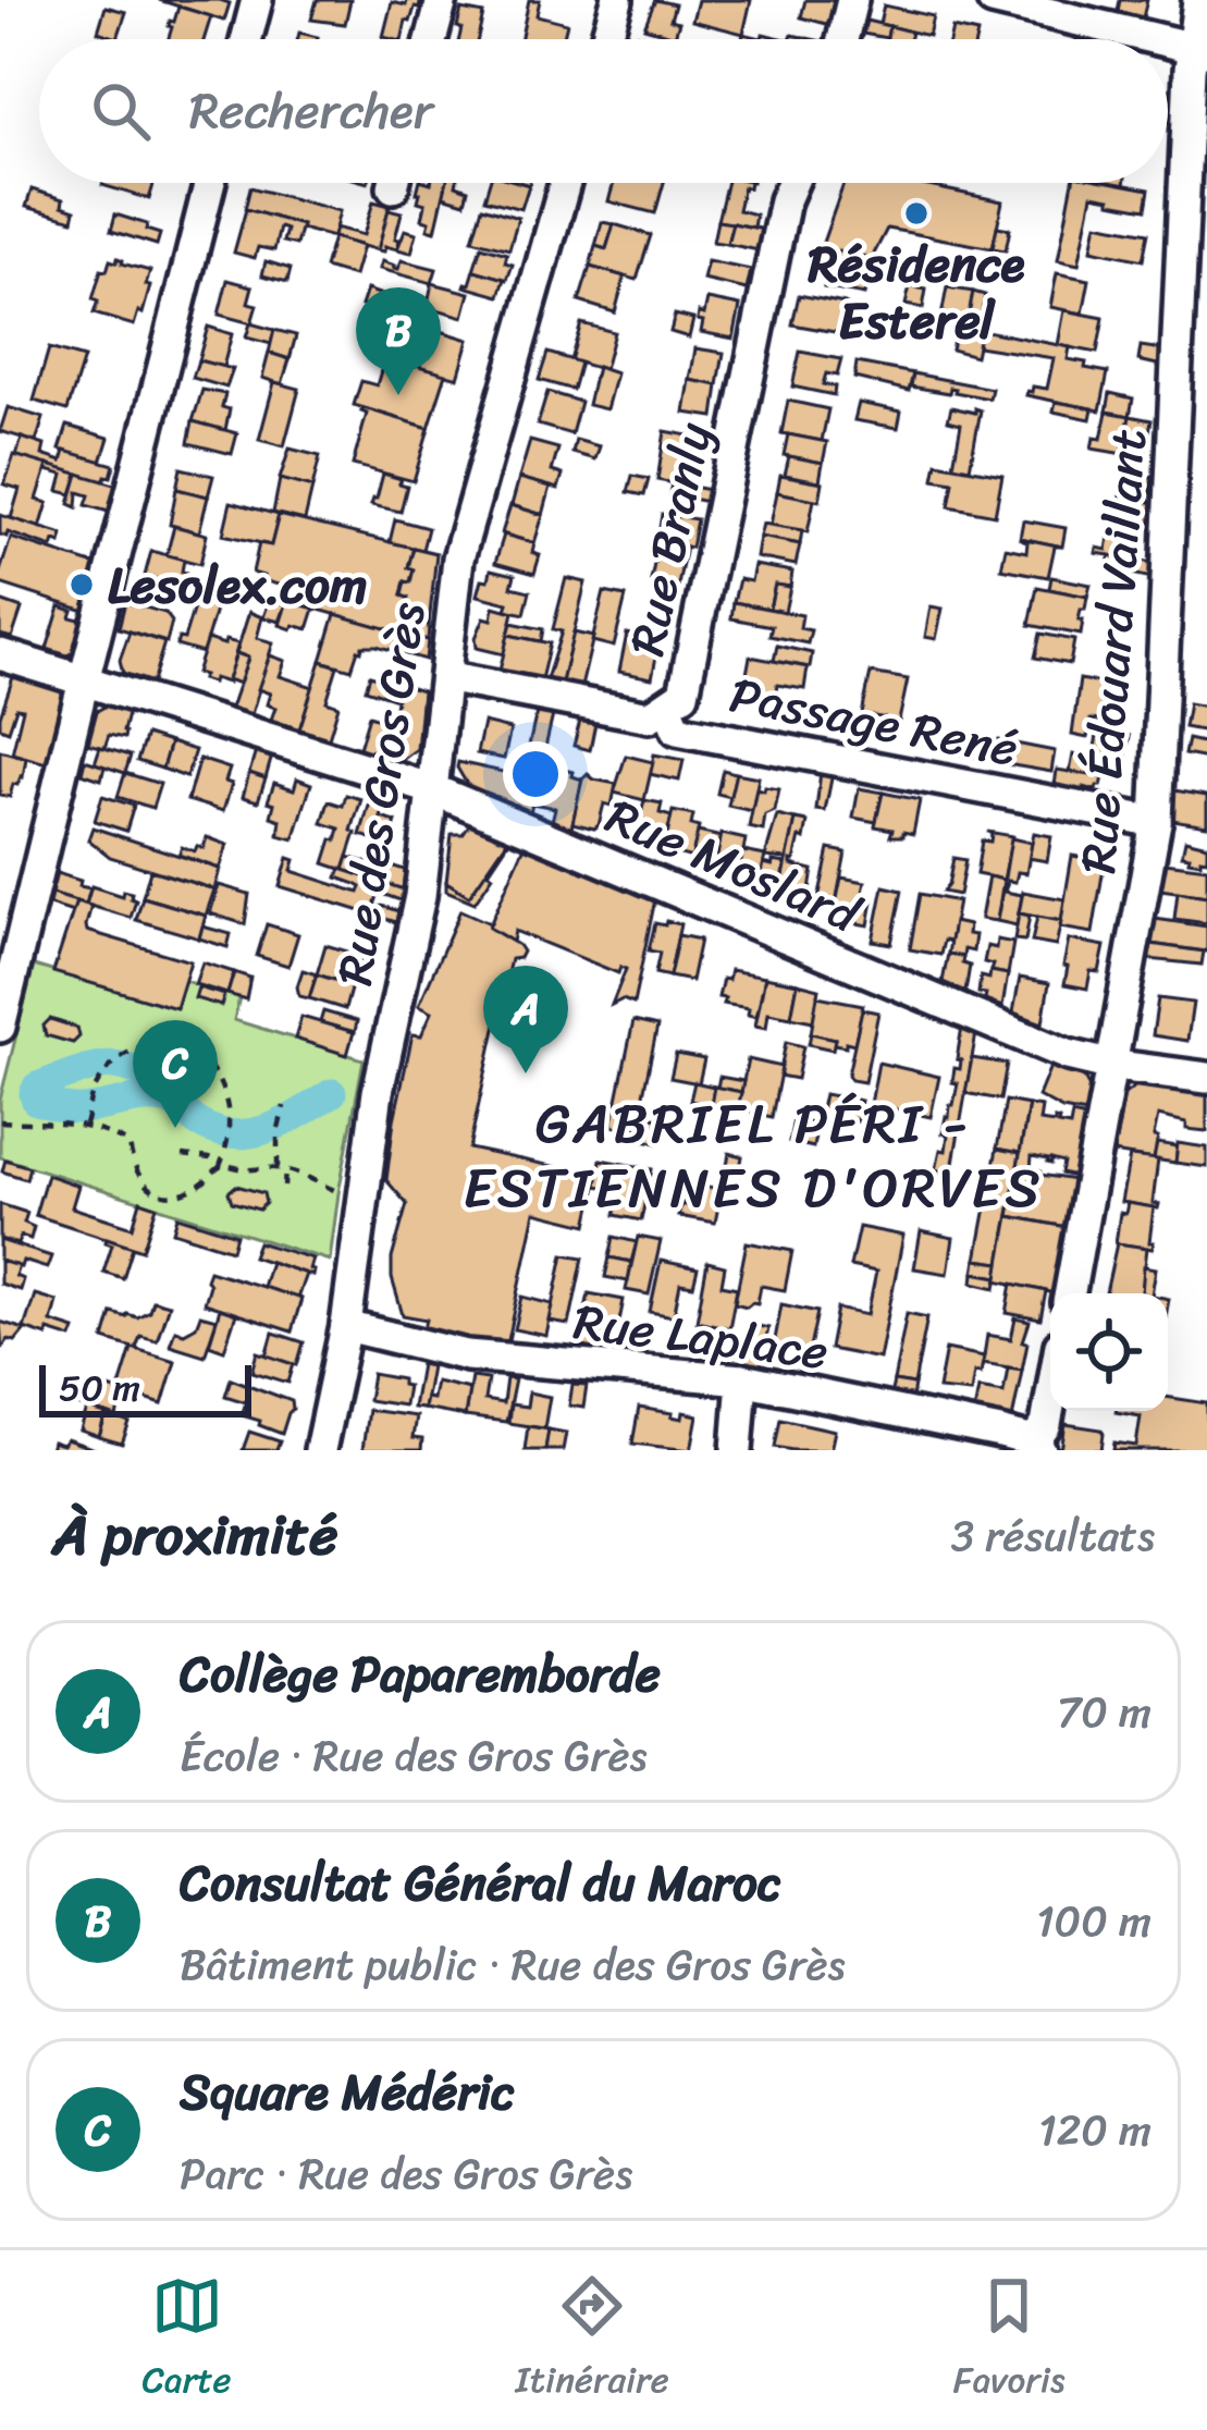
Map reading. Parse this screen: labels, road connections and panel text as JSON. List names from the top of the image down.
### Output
{
  "streets": {
    "street": [
      "Rue Branly",
      "Rue Édouard Vaillant",
      "Passage René",
      "Rue des Gros Grès",
      "Rue Moslard",
      "Rue Laplace"
    ]
  },
  "crossings": [
    ["Rue Branly", "Passage René"],
    ["Rue Branly", "Rue des Gros Grès"],
    ["Rue Édouard Vaillant", "Passage René"],
    ["Rue Édouard Vaillant", "Rue Moslard"],
    ["Rue des Gros Grès", "Rue Moslard"],
    ["Rue des Gros Grès", "Rue Laplace"]
  ],
  "districts": ["GABRIEL PÉRI - ESTIENNES D'ORVES"],
  "places": ["Résidence Esterel", "Lesolex.com"],
  "scale_bar": "50 m",
  "page": {
    "search": "Rechercher",
    "pins": ["B", "A", "C"],
    "scale": "50 m",
    "heading": ["À proximité", "3 résultats"],
    "list": [
      {
        "mark": "A",
        "name": "Collège Paparemborde",
        "note": "École · Rue des Gros Grès",
        "value": "70 m"
      },
      {
        "mark": "B",
        "name": "Consultat Général du Maroc",
        "note": "Bâtiment public · Rue des Gros Grès",
        "value": "100 m"
      },
      {
        "mark": "C",
        "name": "Square Médéric",
        "note": "Parc · Rue des Gros Grès",
        "value": "120 m"
      }
    ],
    "nav": ["Carte", "Itinéraire", "Favoris"]
  }
}
